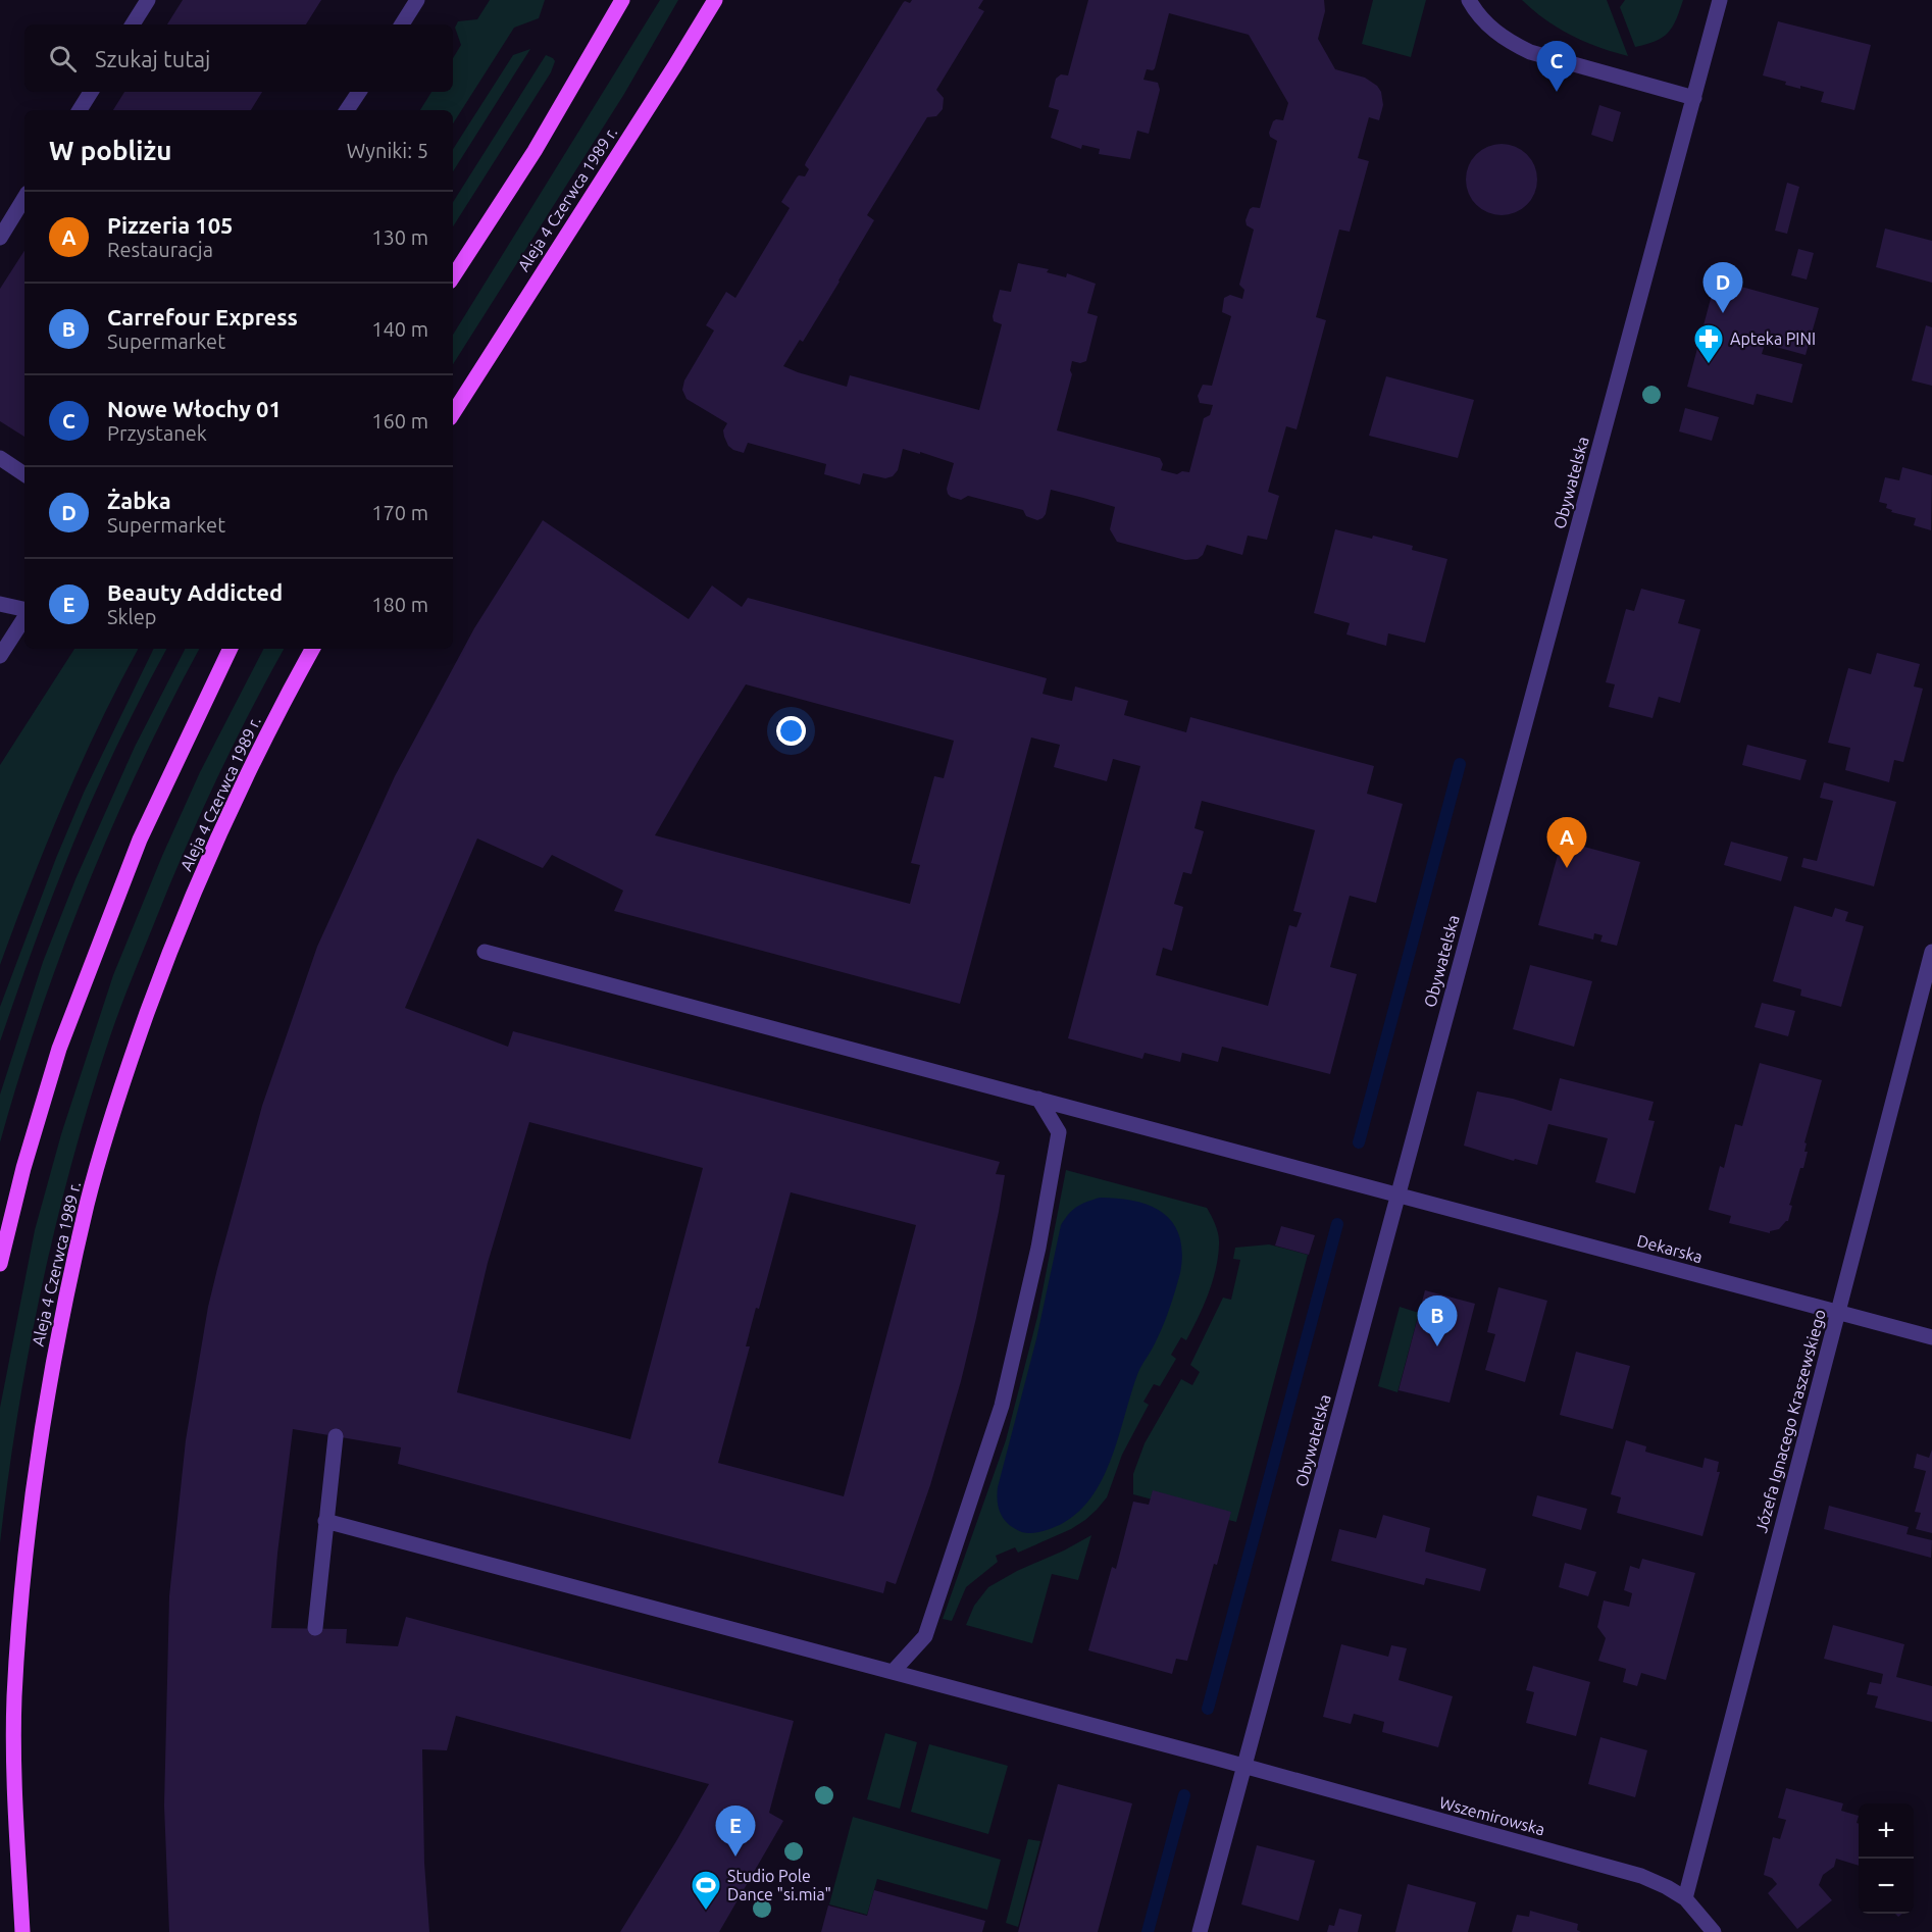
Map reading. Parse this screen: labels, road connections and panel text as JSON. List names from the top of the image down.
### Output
{
  "streets": {
    "main road": ["Aleja 4 Czerwca 1989 r."],
    "street": [
      "Obywatelska",
      "Dekarska",
      "Józefa Ignacego Kraszewskiego",
      "Wszemirowska"
    ]
  },
  "crossings": [
    ["Obywatelska", "Dekarska"],
    ["Obywatelska", "Wszemirowska"],
    ["Dekarska", "Józefa Ignacego Kraszewskiego"],
    ["Józefa Ignacego Kraszewskiego", "Wszemirowska"]
  ],
  "places": {
    "pharmacy": ["Apteka PINI"],
    "sports": ["Studio Pole Dance \"si.mia\""]
  },
  "page": {
    "search": "Szukaj tutaj",
    "pins": [
      "C",
      "D",
      "A",
      "B",
      "E"
    ],
    "heading": ["W pobliżu", "Wyniki: 5"],
    "list": [
      {
        "mark": "A",
        "name": "Pizzeria 105",
        "note": "Restauracja",
        "value": "130 m"
      },
      {
        "mark": "B",
        "name": "Carrefour Express",
        "note": "Supermarket",
        "value": "140 m"
      },
      {
        "mark": "C",
        "name": "Nowe Włochy 01",
        "note": "Przystanek",
        "value": "160 m"
      },
      {
        "mark": "D",
        "name": "Żabka",
        "note": "Supermarket",
        "value": "170 m"
      },
      {
        "mark": "E",
        "name": "Beauty Addicted",
        "note": "Sklep",
        "value": "180 m"
      }
    ],
    "map_buttons": ["+", "−"]
  }
}
